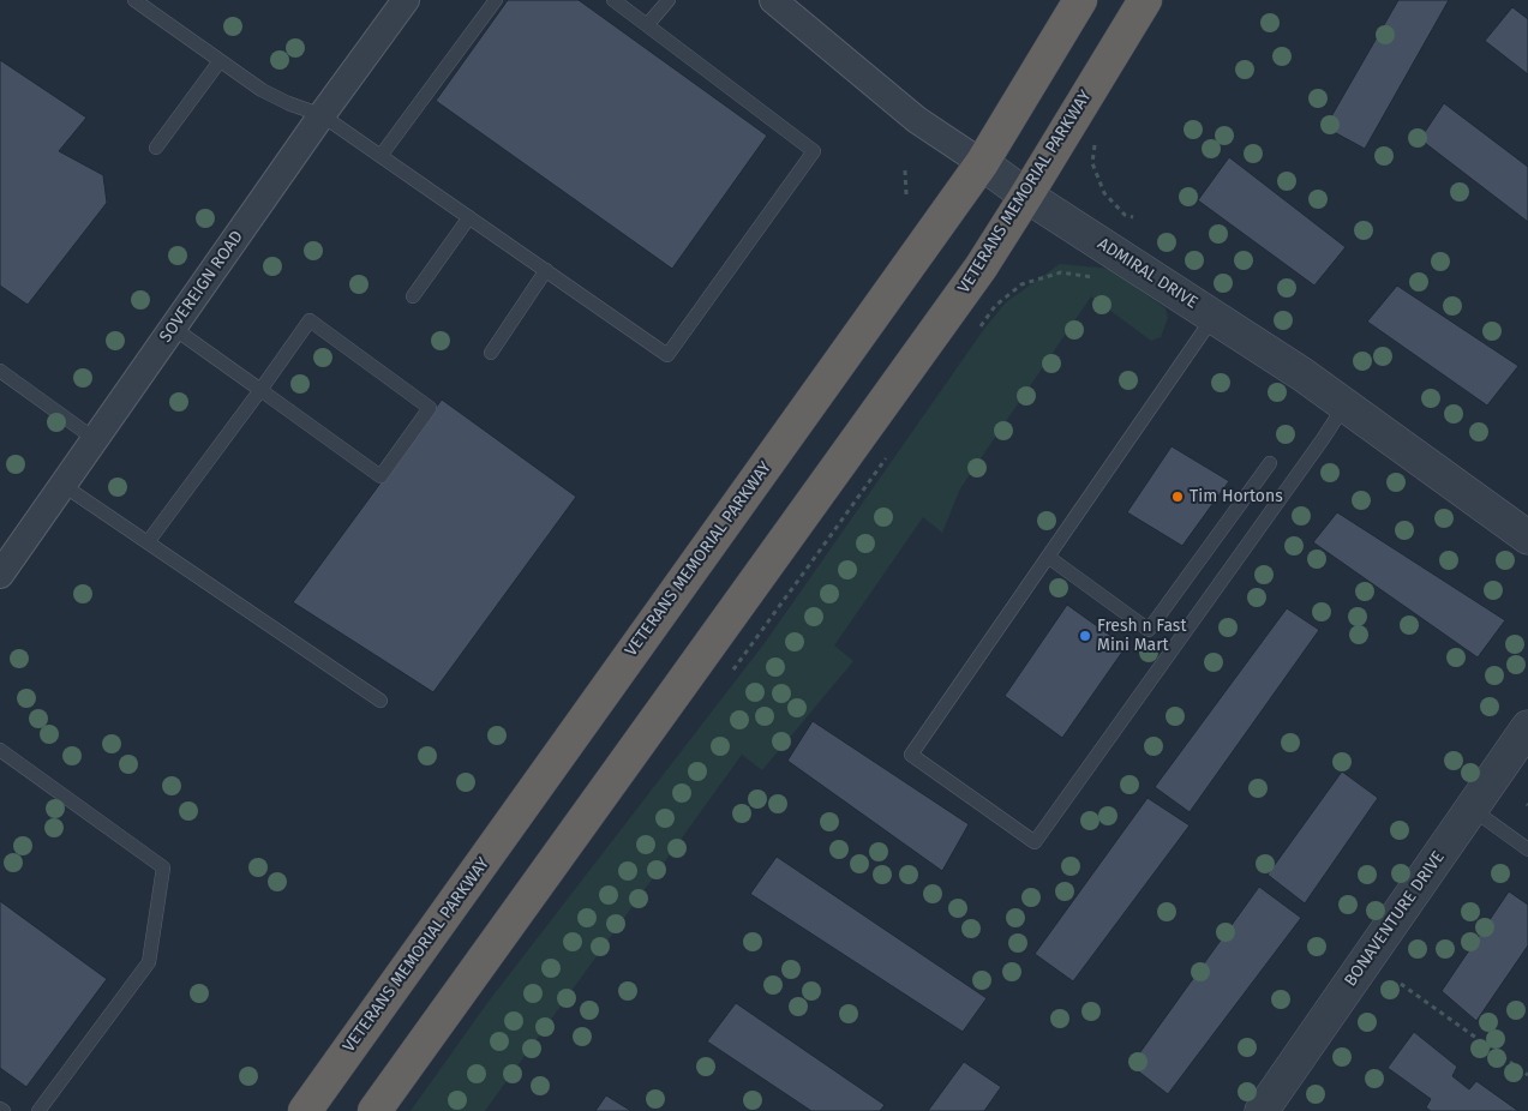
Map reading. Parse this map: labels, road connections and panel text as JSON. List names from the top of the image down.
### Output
{
  "streets": {
    "highway": ["VETERANS MEMORIAL PARKWAY"],
    "street": ["ADMIRAL DRIVE", "SOVEREIGN ROAD", "BONAVENTURE DRIVE"]
  },
  "crossings": [
    ["VETERANS MEMORIAL PARKWAY", "ADMIRAL DRIVE"]
  ],
  "places": ["Tim Hortons", "Fresh n Fast Mini Mart"]
}
